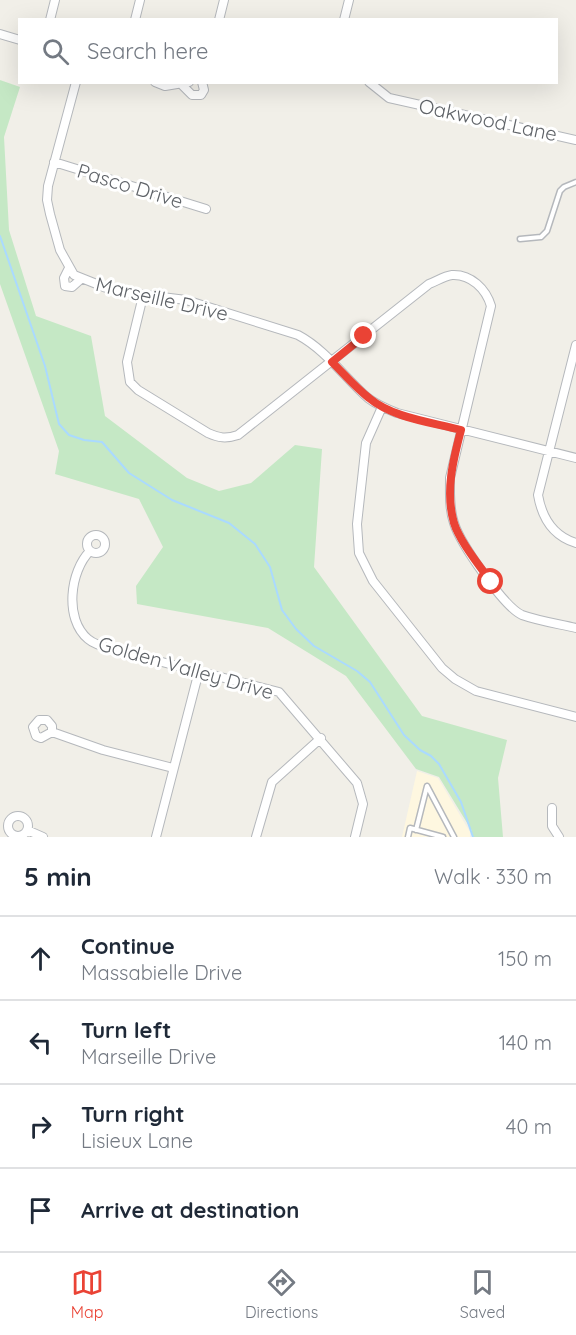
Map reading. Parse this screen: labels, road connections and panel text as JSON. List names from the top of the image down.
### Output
{
  "streets": {
    "street": [
      "Oakwood Lane",
      "Pasco Drive",
      "Marseille Drive",
      "Golden Valley Drive"
    ]
  },
  "crossings": [
    ["Pasco Drive", "Marseille Drive"]
  ],
  "page": {
    "search": "Search here",
    "heading": ["5 min", "Walk · 330 m"],
    "list": [
      ["Continue", "Massabielle Drive", "150 m"],
      ["Turn left", "Marseille Drive", "140 m"],
      ["Turn right", "Lisieux Lane", "40 m"],
      "Arrive at destination"
    ],
    "nav": ["Map", "Directions", "Saved"]
  }
}
